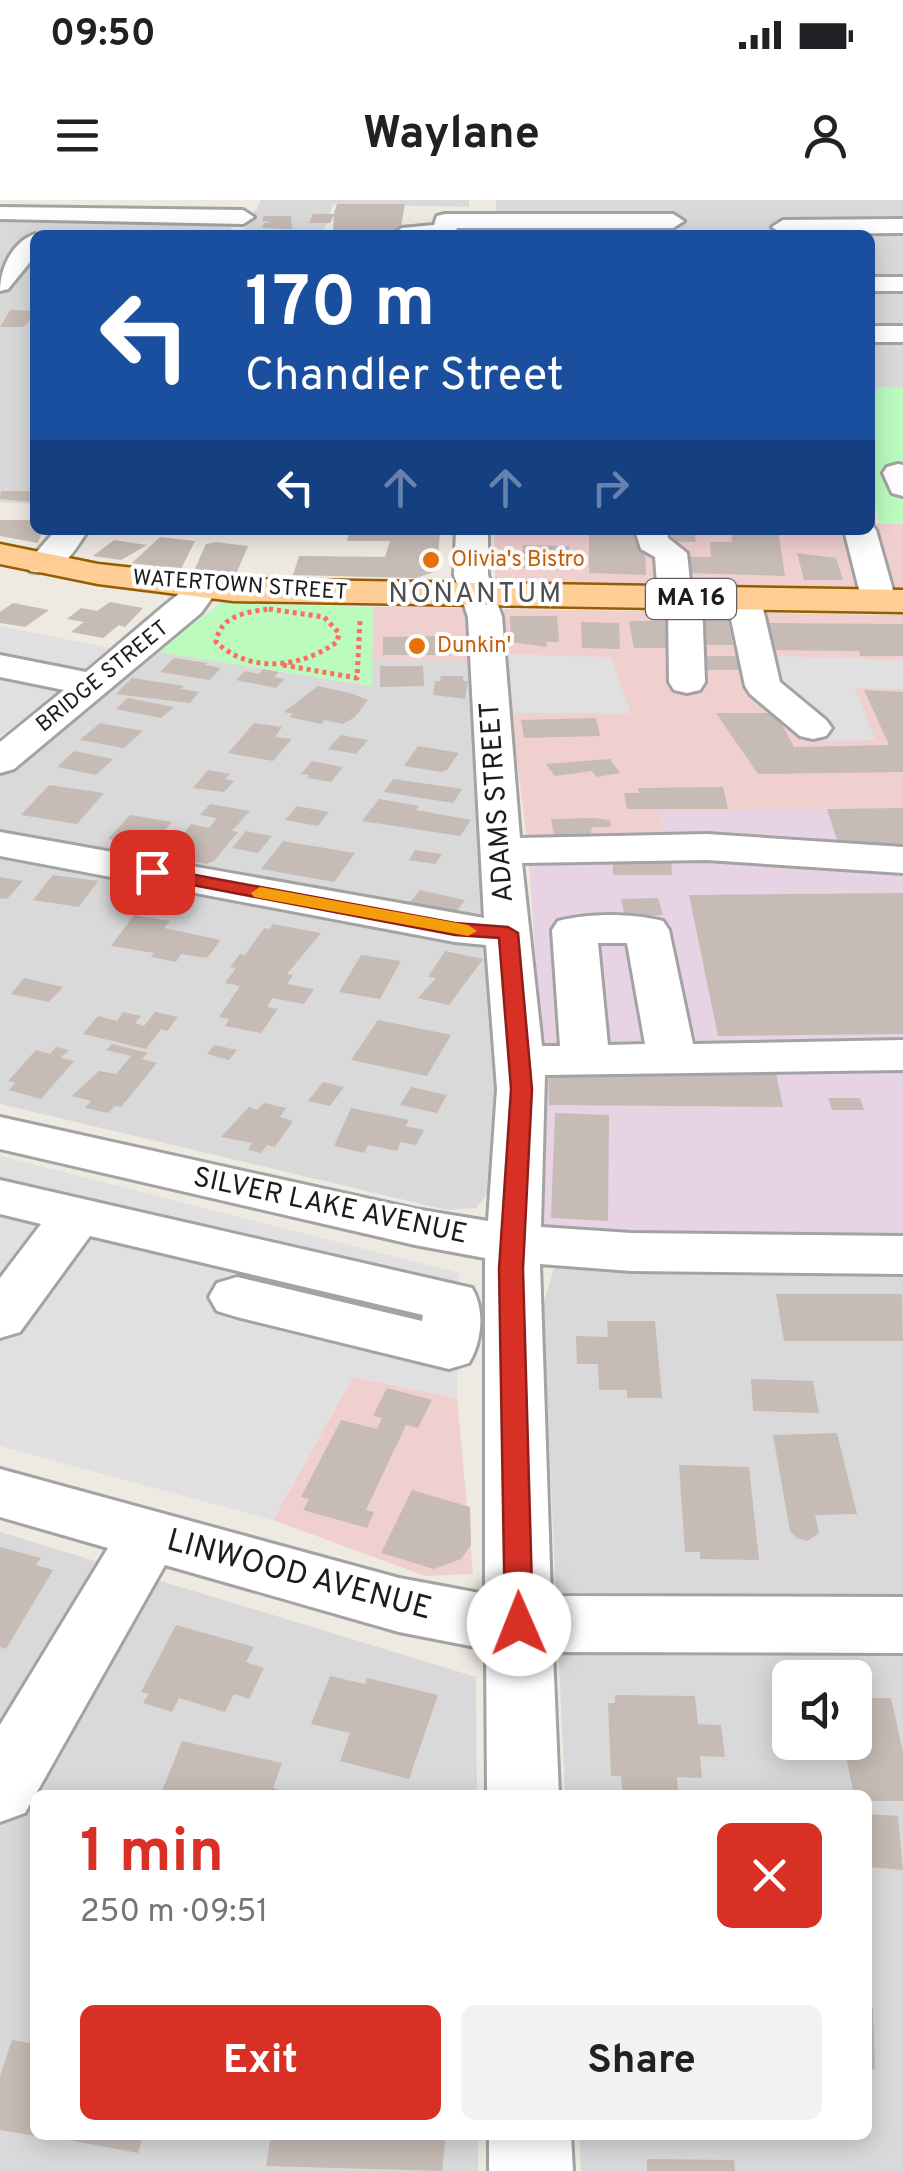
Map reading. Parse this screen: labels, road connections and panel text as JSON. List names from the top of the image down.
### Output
{
  "streets": {
    "main road": ["WATERTOWN STREET", "MA 16"],
    "street": [
      "BRIDGE STREET",
      "ADAMS STREET",
      "SILVER LAKE AVENUE",
      "LINWOOD AVENUE"
    ]
  },
  "crossings": [
    ["WATERTOWN STREET", "BRIDGE STREET"],
    ["WATERTOWN STREET", "ADAMS STREET"],
    ["ADAMS STREET", "SILVER LAKE AVENUE"],
    ["ADAMS STREET", "LINWOOD AVENUE"]
  ],
  "districts": ["NONANTUM"],
  "places": ["Olivia's Bistro", "Dunkin'"],
  "page": {
    "status": "09:50",
    "header": "Waylane",
    "turn": ["170 m", "Chandler Street"],
    "heading": ["1 min", "250 m · 09:51"],
    "buttons": ["Exit", "Share"]
  }
}
